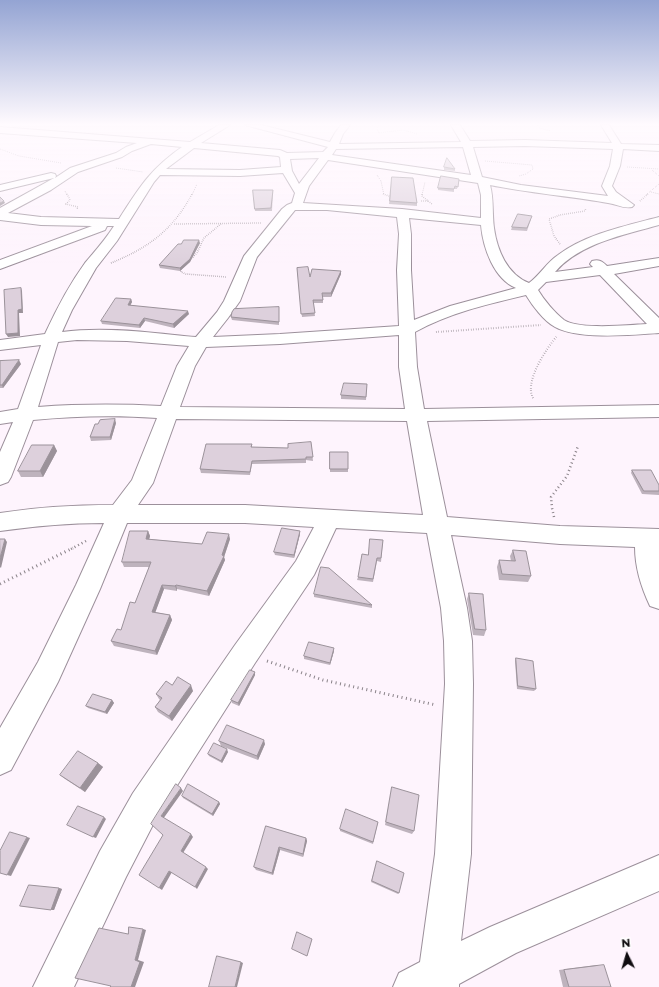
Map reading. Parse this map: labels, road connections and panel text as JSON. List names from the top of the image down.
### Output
{
  "north": "top"
}
